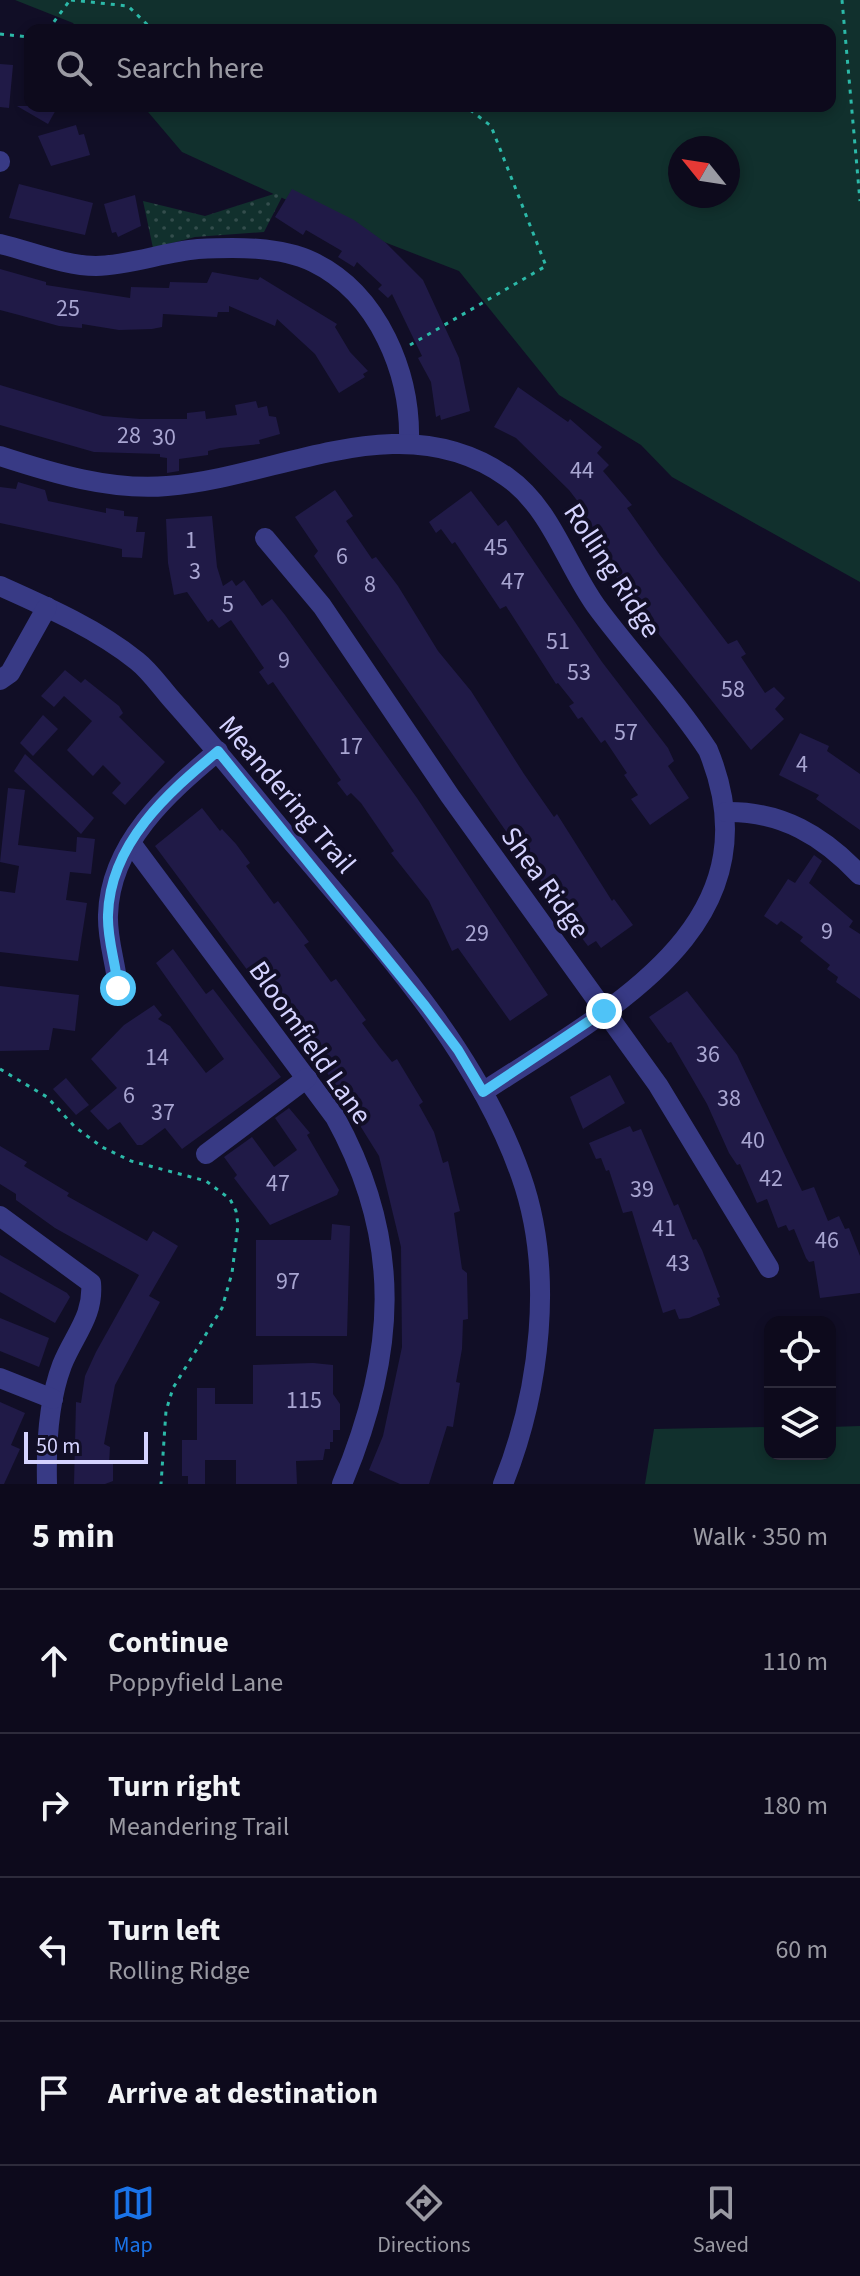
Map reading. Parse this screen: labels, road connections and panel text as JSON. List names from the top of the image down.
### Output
{
  "streets": {
    "street": [
      "Rolling Ridge",
      "Meandering Trail",
      "Shea Ridge",
      "Bloomfield Lane"
    ]
  },
  "crossings": [
    ["Rolling Ridge", "Meandering Trail"],
    ["Rolling Ridge", "Shea Ridge"]
  ],
  "house_numbers": [
    "25",
    "28",
    "30",
    "44",
    "1",
    "45",
    "6",
    "3",
    "47",
    "8",
    "5",
    "51",
    "9",
    "53",
    "58",
    "57",
    "17",
    "4",
    "9",
    "29",
    "36",
    "14",
    "6",
    "38",
    "37",
    "40",
    "42",
    "47",
    "39",
    "41",
    "46",
    "43",
    "97",
    "115"
  ],
  "scale_bar": "50 m",
  "north": "top left",
  "page": {
    "search": "Search here",
    "scale": "50 m",
    "heading": ["5 min", "Walk · 350 m"],
    "list": [
      ["Continue", "Poppyfield Lane", "110 m"],
      ["Turn right", "Meandering Trail", "180 m"],
      ["Turn left", "Rolling Ridge", "60 m"],
      "Arrive at destination"
    ],
    "nav": ["Map", "Directions", "Saved"]
  }
}
